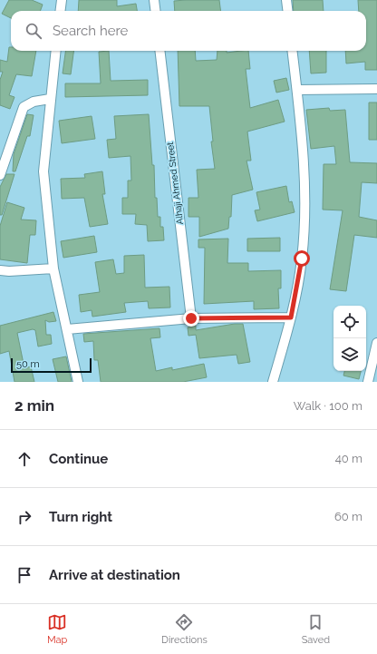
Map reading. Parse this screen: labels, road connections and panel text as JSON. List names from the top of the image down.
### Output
{
  "streets": {
    "street": ["Alhaji Ahmed Street"]
  },
  "scale_bar": "50 m",
  "page": {
    "search": "Search here",
    "scale": "50 m",
    "heading": ["2 min", "Walk · 100 m"],
    "list": [
      ["Continue", "40 m"],
      ["Turn right", "60 m"],
      "Arrive at destination"
    ],
    "nav": ["Map", "Directions", "Saved"]
  }
}
